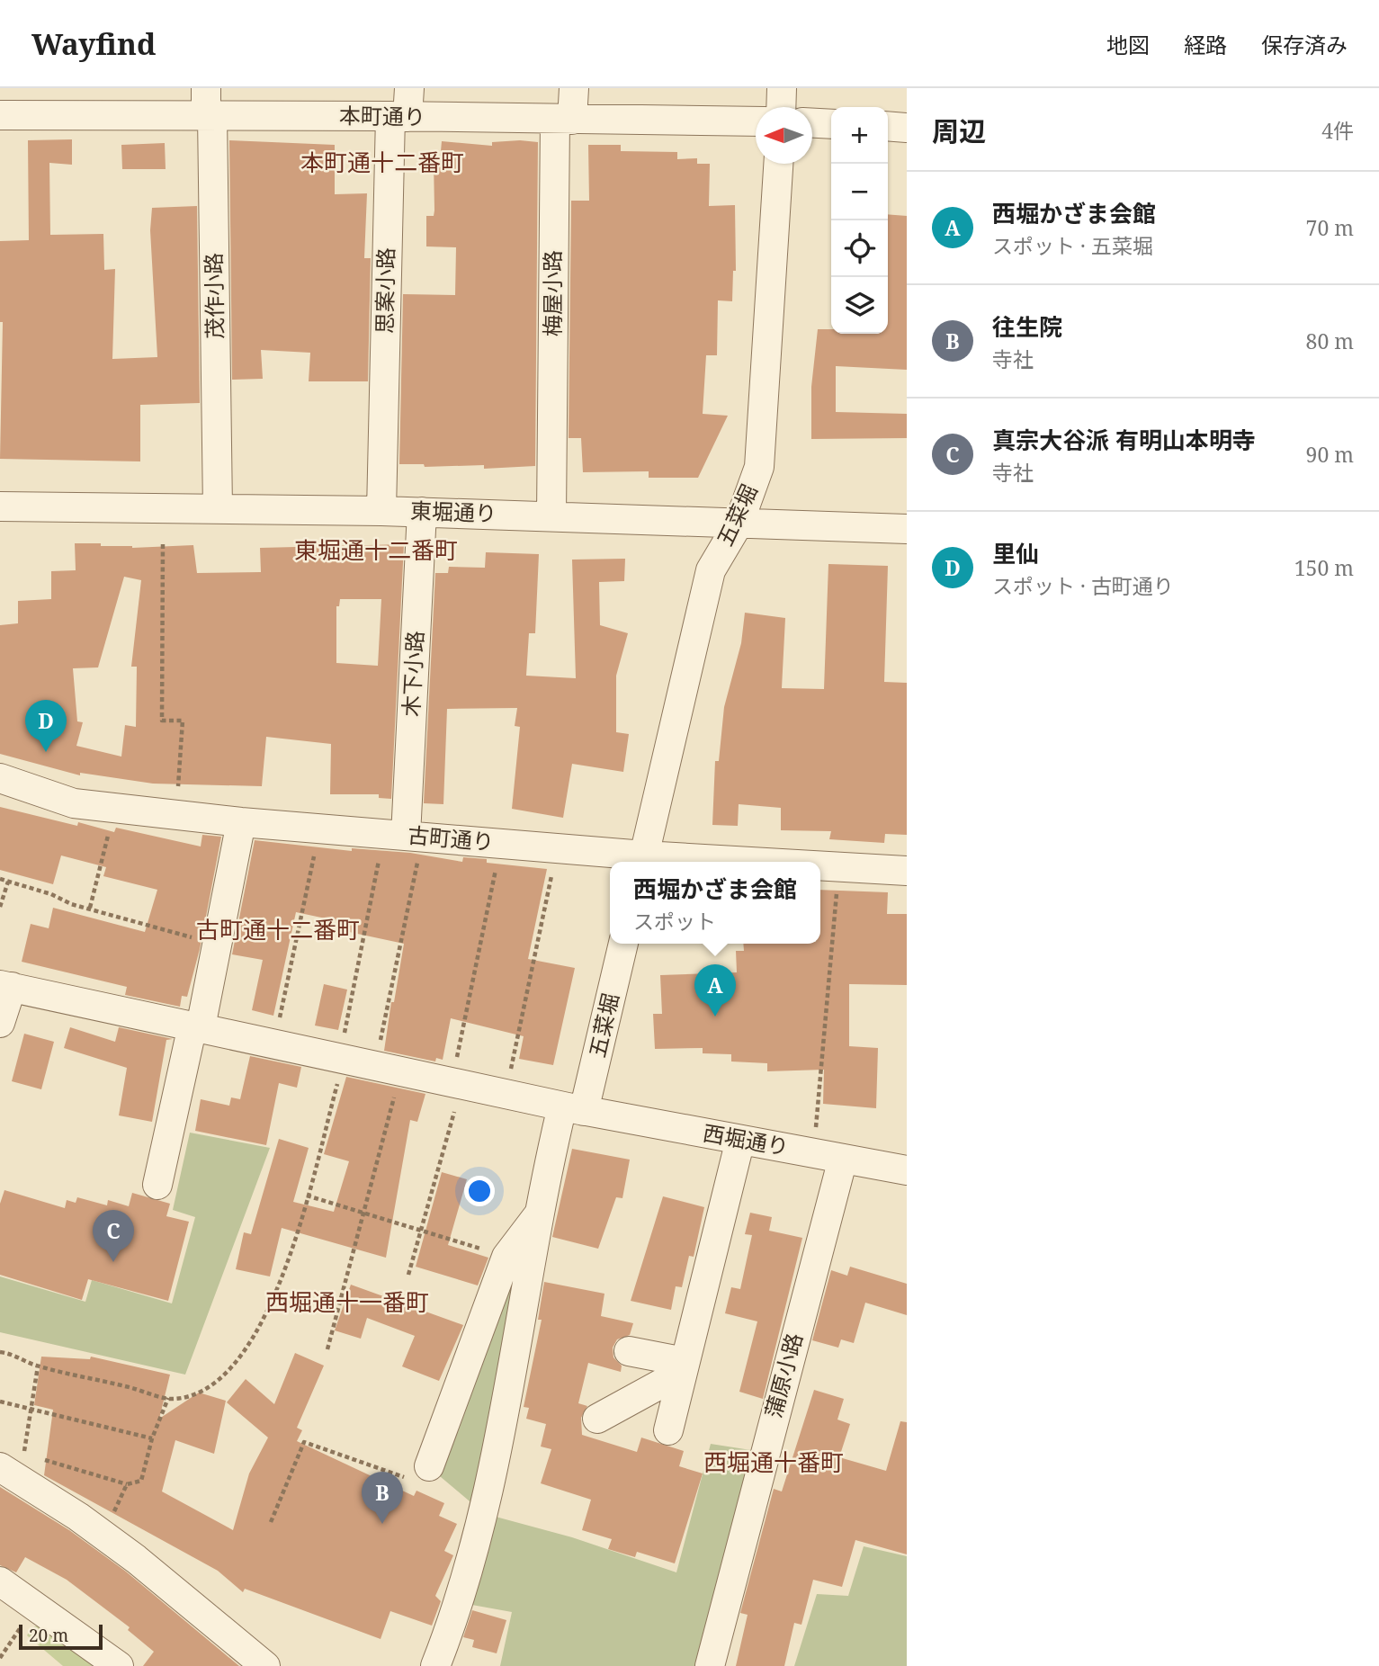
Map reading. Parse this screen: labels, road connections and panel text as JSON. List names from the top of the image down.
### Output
{
  "streets": {
    "street": [
      "本町通り",
      "思案小路",
      "梅屋小路",
      "茂作小路",
      "東堀通り",
      "五菜堀",
      "木下小路",
      "古町通り",
      "西堀通り",
      "蒲原小路"
    ]
  },
  "crossings": [
    ["本町通り", "思案小路"],
    ["本町通り", "梅屋小路"],
    ["本町通り", "茂作小路"],
    ["思案小路", "東堀通り"],
    ["梅屋小路", "東堀通り"],
    ["茂作小路", "東堀通り"],
    ["東堀通り", "五菜堀"],
    ["東堀通り", "木下小路"],
    ["五菜堀", "古町通り"],
    ["五菜堀", "西堀通り"],
    ["木下小路", "古町通り"],
    ["西堀通り", "蒲原小路"]
  ],
  "districts": [
    "本町通十二番町",
    "東堀通十二番町",
    "古町通十二番町",
    "西堀通十一番町",
    "西堀通十番町"
  ],
  "scale_bar": "20 m",
  "north": "left",
  "page": {
    "header": "Wayfind",
    "nav": ["地図", "経路", "保存済み"],
    "heading": ["周辺", "4件"],
    "map_buttons": ["+", "−"],
    "list": [
      {
        "mark": "A",
        "name": "西堀かざま会館",
        "note": "スポット · 五菜堀",
        "value": "70 m"
      },
      {
        "mark": "B",
        "name": "往生院",
        "note": "寺社",
        "value": "80 m"
      },
      {
        "mark": "C",
        "name": "真宗大谷派 有明山本明寺",
        "note": "寺社",
        "value": "90 m"
      },
      {
        "mark": "D",
        "name": "里仙",
        "note": "スポット · 古町通り",
        "value": "150 m"
      }
    ],
    "pins": [
      "D",
      "A",
      "C",
      "B"
    ],
    "popup": ["西堀かざま会館", "スポット"],
    "scale": "20 m"
  }
}
